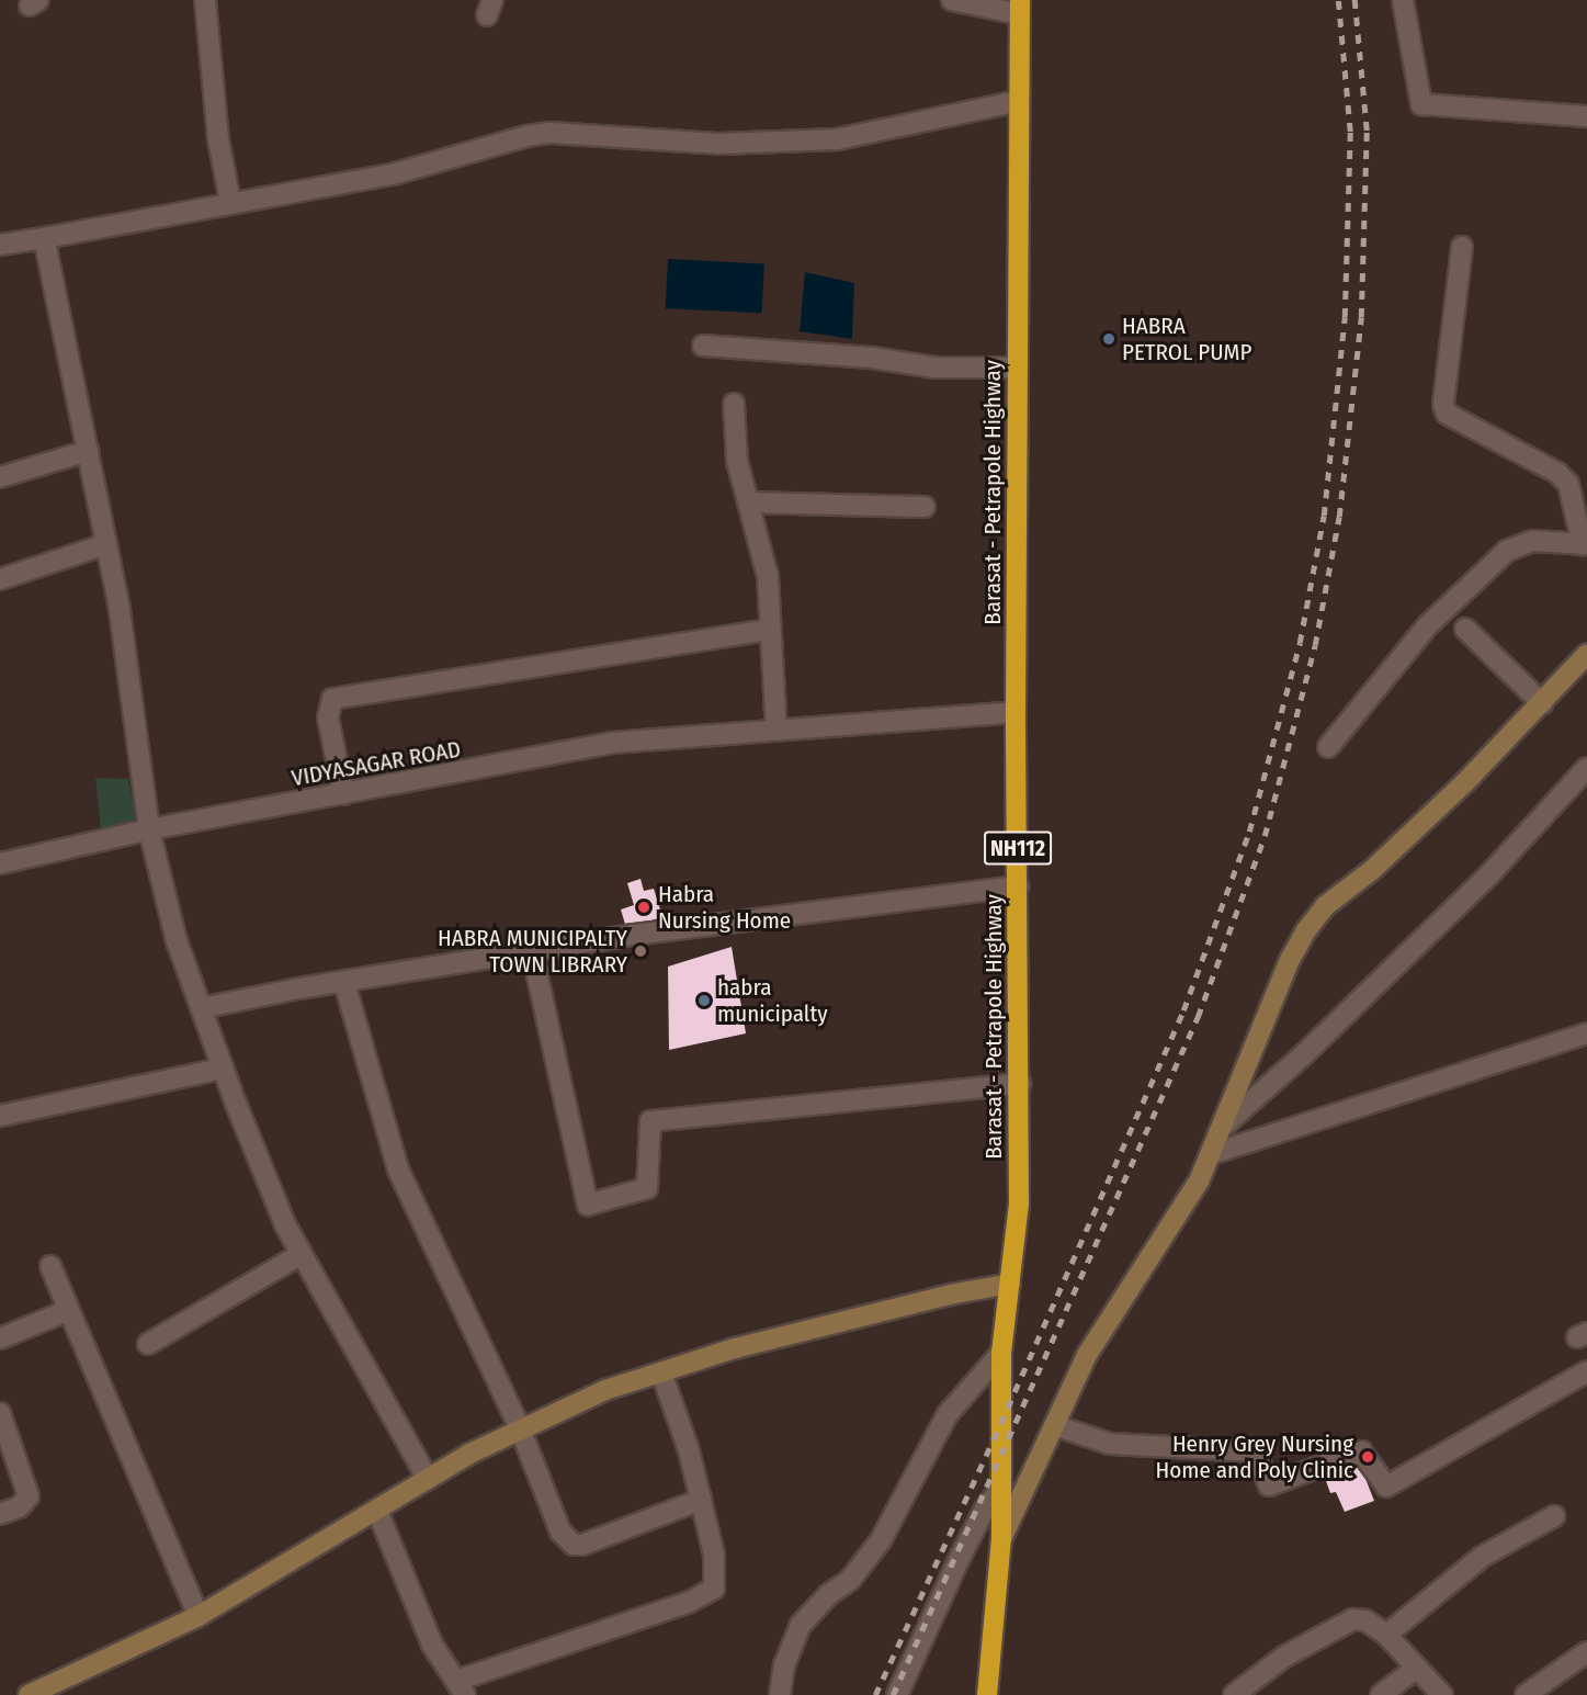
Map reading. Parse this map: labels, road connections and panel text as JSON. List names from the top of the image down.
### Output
{
  "streets": {
    "highway": ["Barasat - Petrapole Highway", "NH112"],
    "street": ["VIDYASAGAR ROAD"]
  },
  "crossings": [
    ["Barasat - Petrapole Highway", "VIDYASAGAR ROAD"]
  ],
  "places": [
    "HABRA PETROL PUMP",
    "Habra Nursing Home",
    "HABRA MUNICIPALTY TOWN LIBRARY",
    "habra municipalty",
    "Henry Grey Nursing Home and Poly Clinic"
  ]
}
